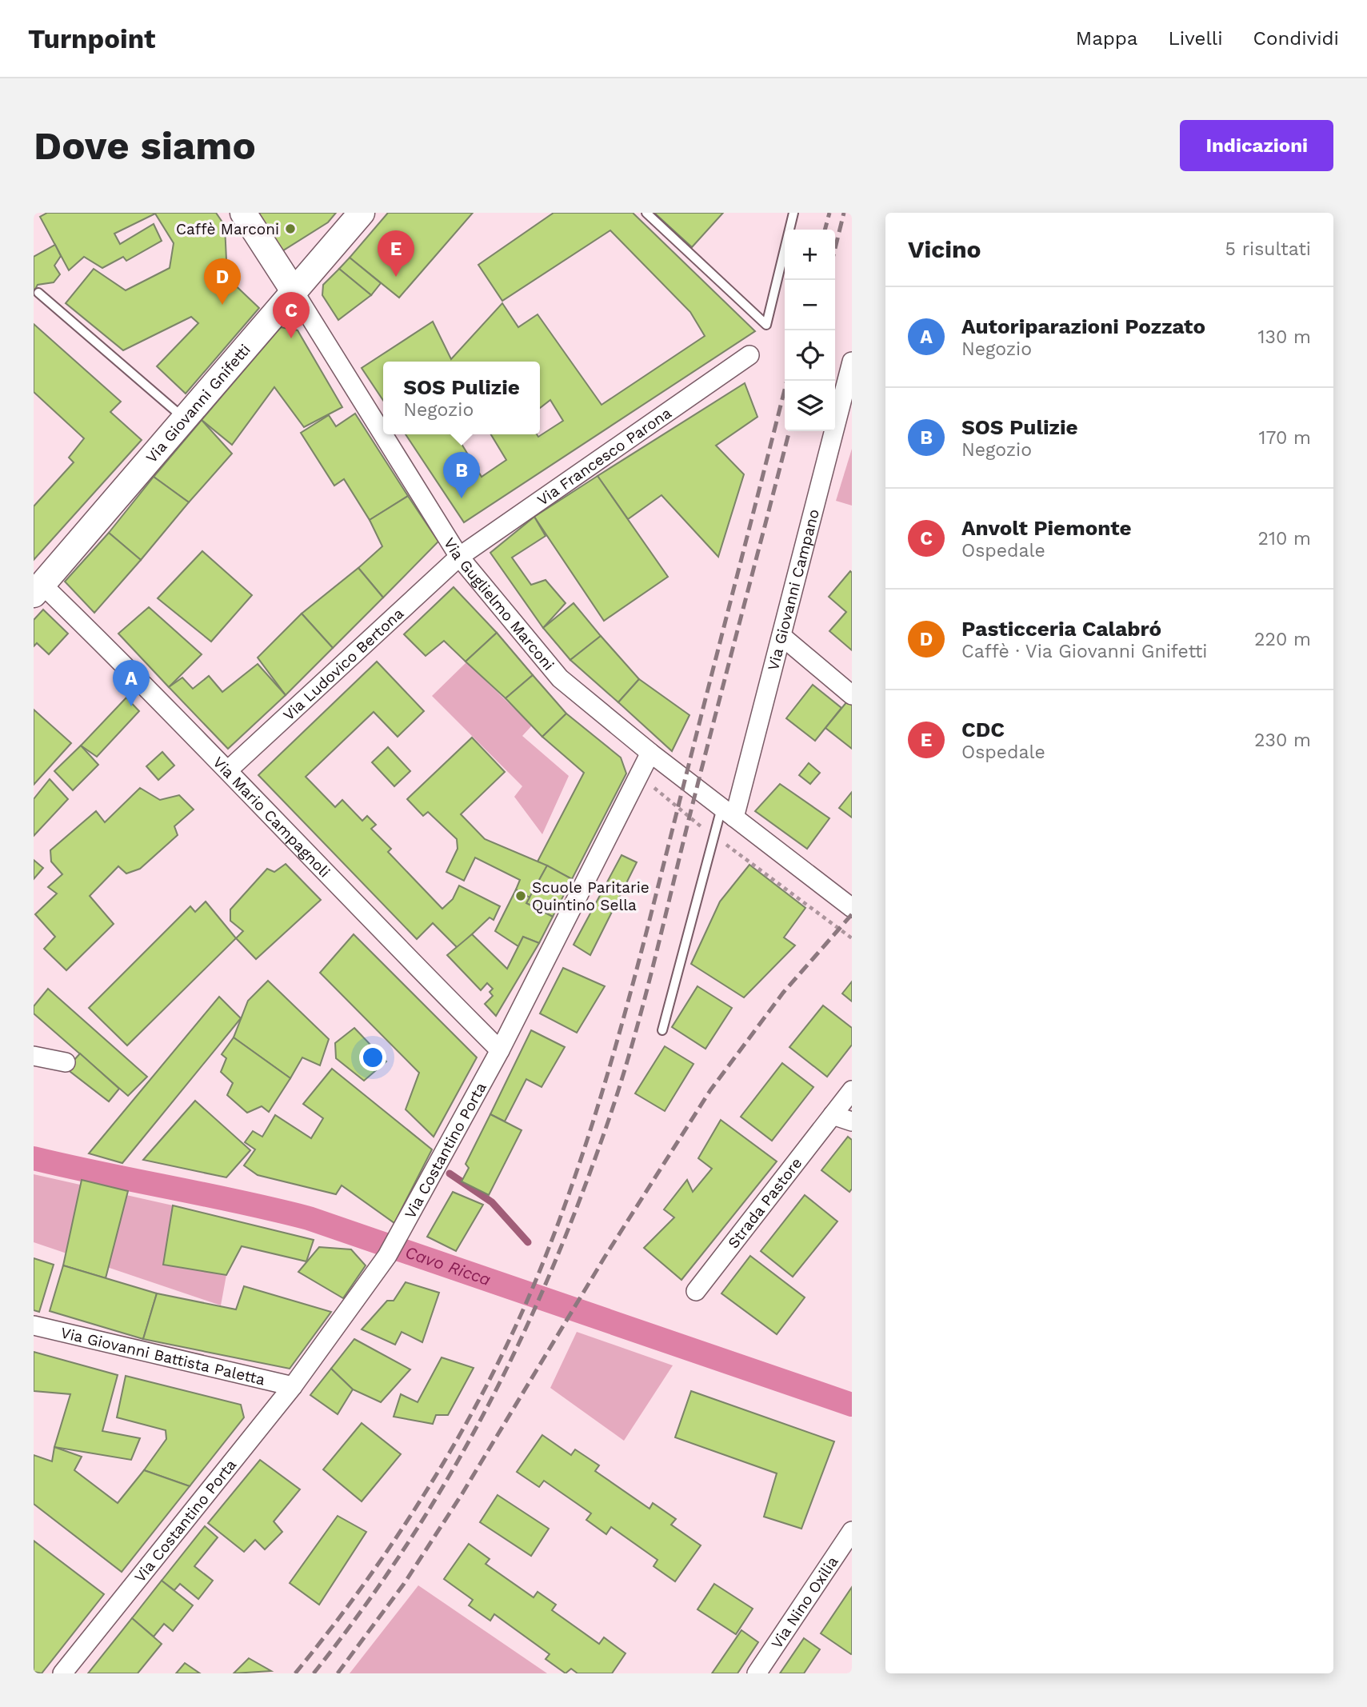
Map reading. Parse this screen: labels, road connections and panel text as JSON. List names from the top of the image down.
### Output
{
  "streets": {
    "main road": ["Via Giovanni Gnifetti", "Via Guglielmo Marconi"],
    "street": [
      "Via Francesco Parona",
      "Via Giovanni Campano",
      "Via Ludovico Bertona",
      "Via Mario Campagnoli",
      "Via Costantino Porta",
      "Strada Pastore",
      "Via Giovanni Battista Paletta",
      "Via Nino Oxilia"
    ]
  },
  "crossings": [
    ["Via Giovanni Gnifetti", "Via Guglielmo Marconi"],
    ["Via Giovanni Gnifetti", "Via Mario Campagnoli"],
    ["Via Francesco Parona", "Via Guglielmo Marconi"],
    ["Via Francesco Parona", "Via Ludovico Bertona"],
    ["Via Giovanni Campano", "Via Guglielmo Marconi"],
    ["Via Guglielmo Marconi", "Via Ludovico Bertona"],
    ["Via Guglielmo Marconi", "Via Costantino Porta"],
    ["Via Ludovico Bertona", "Via Mario Campagnoli"],
    ["Via Mario Campagnoli", "Via Costantino Porta"],
    ["Via Costantino Porta", "Via Giovanni Battista Paletta"]
  ],
  "water": ["Cavo Ricca"],
  "places": ["Caffè Marconi", "Scuole Paritarie Quintino Sella"],
  "page": {
    "header": "Turnpoint",
    "nav": ["Mappa", "Livelli", "Condividi"],
    "buttons": "Indicazioni",
    "title": "Dove siamo",
    "heading": ["Vicino", "5 risultati"],
    "map_buttons": ["+", "−"],
    "pins": [
      "E",
      "D",
      "C",
      "B",
      "A"
    ],
    "list": [
      {
        "mark": "A",
        "name": "Autoriparazioni Pozzato",
        "note": "Negozio",
        "value": "130 m"
      },
      {
        "mark": "B",
        "name": "SOS Pulizie",
        "note": "Negozio",
        "value": "170 m"
      },
      {
        "mark": "C",
        "name": "Anvolt Piemonte",
        "note": "Ospedale",
        "value": "210 m"
      },
      {
        "mark": "D",
        "name": "Pasticceria Calabró",
        "note": "Caffè · Via Giovanni Gnifetti",
        "value": "220 m"
      },
      {
        "mark": "E",
        "name": "CDC",
        "note": "Ospedale",
        "value": "230 m"
      }
    ],
    "popup": ["SOS Pulizie", "Negozio"]
  }
}
